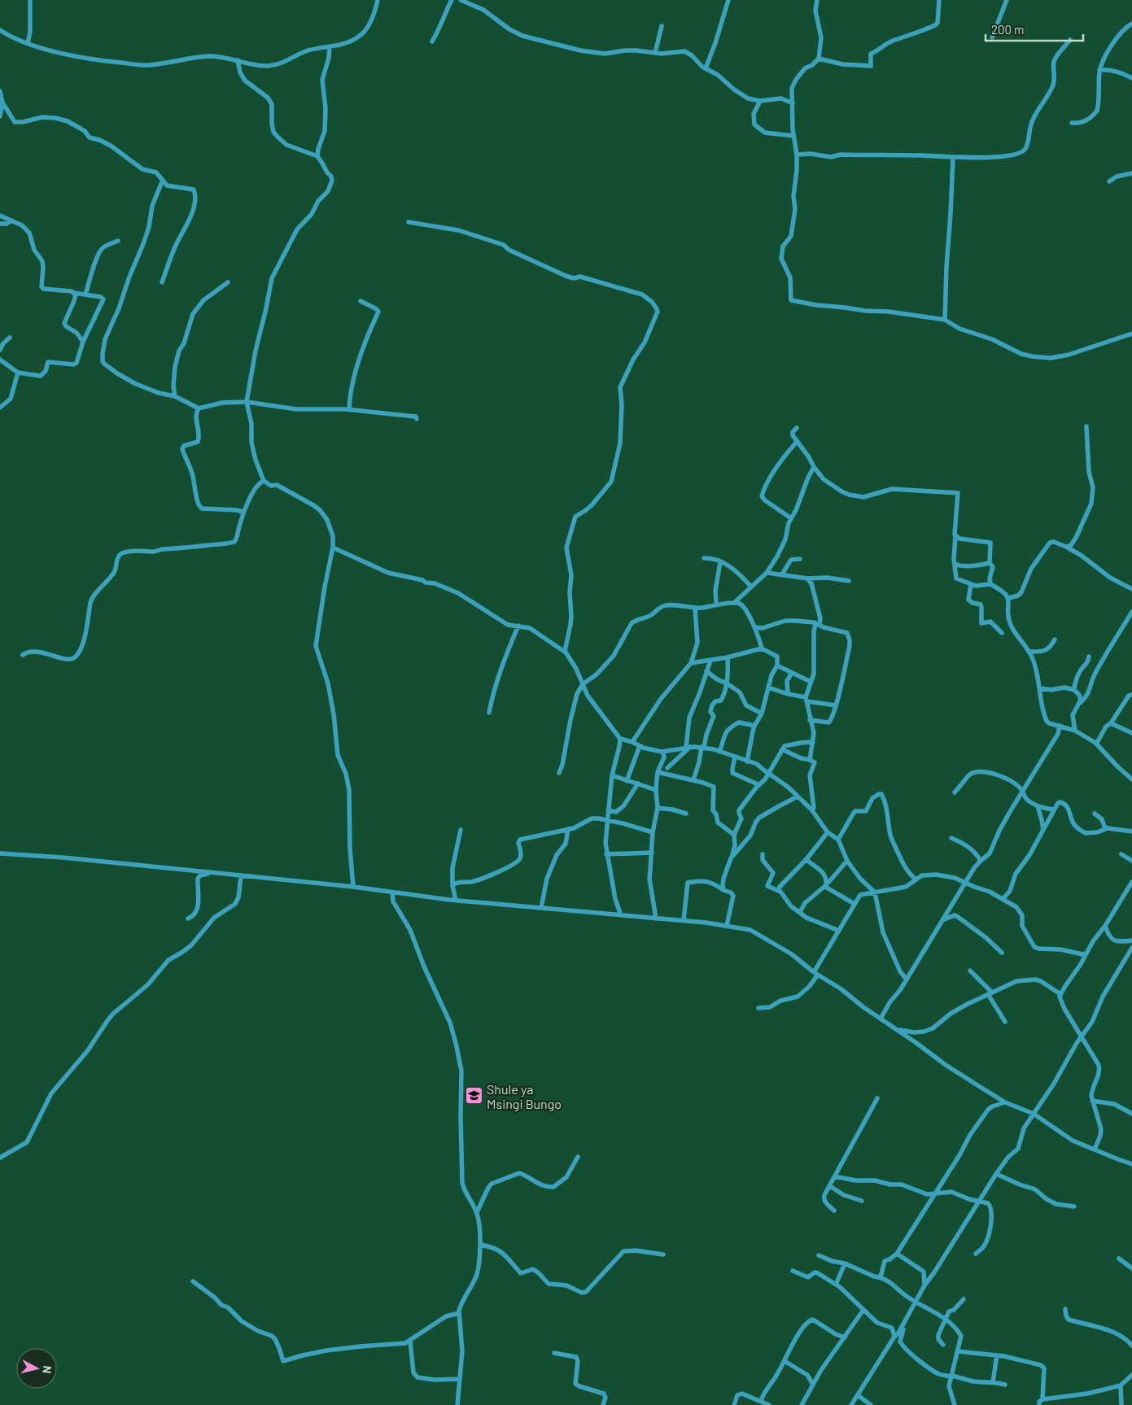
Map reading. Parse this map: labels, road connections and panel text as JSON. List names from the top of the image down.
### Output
{
  "places": {
    "school or university": ["Shule ya Msingi Bungo"]
  },
  "scale_bar": "200 m",
  "north": "right"
}
